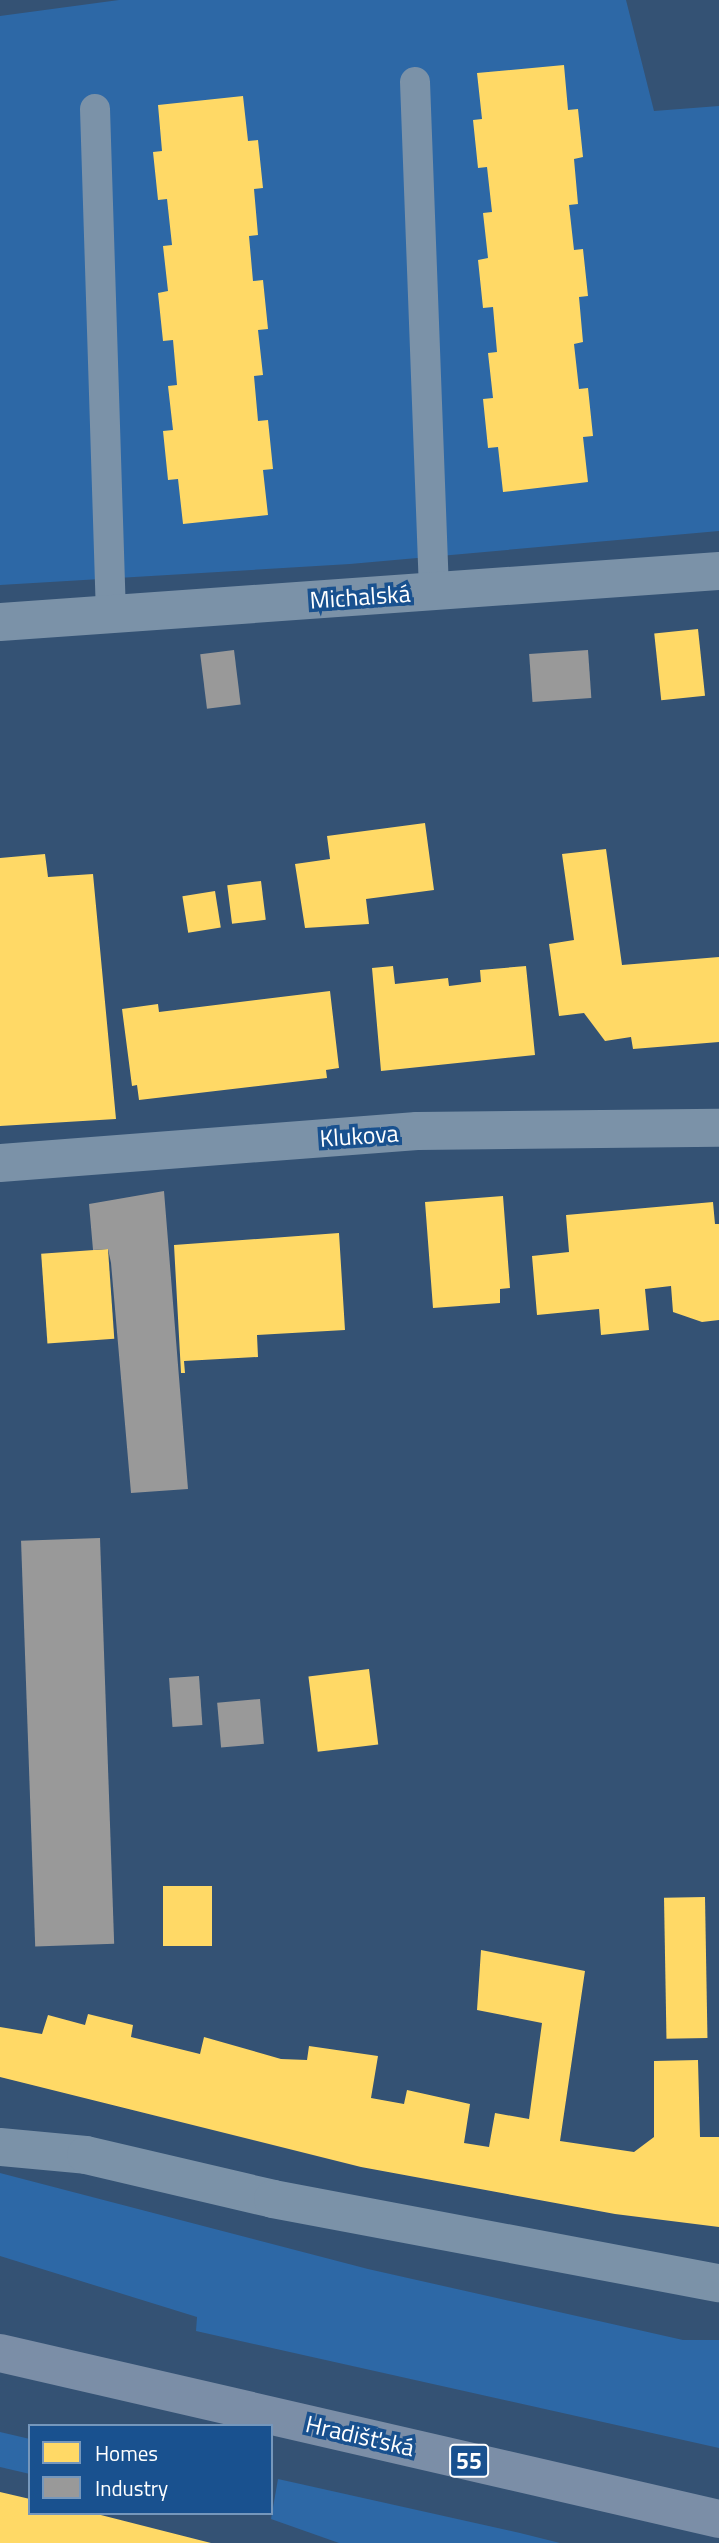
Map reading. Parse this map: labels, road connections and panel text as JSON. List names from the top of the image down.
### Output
{
  "streets": {
    "main road": ["Hradišťská", "55"],
    "street": ["Michalská", "Klukova"]
  },
  "legend": ["Homes", "Industry"]
}
